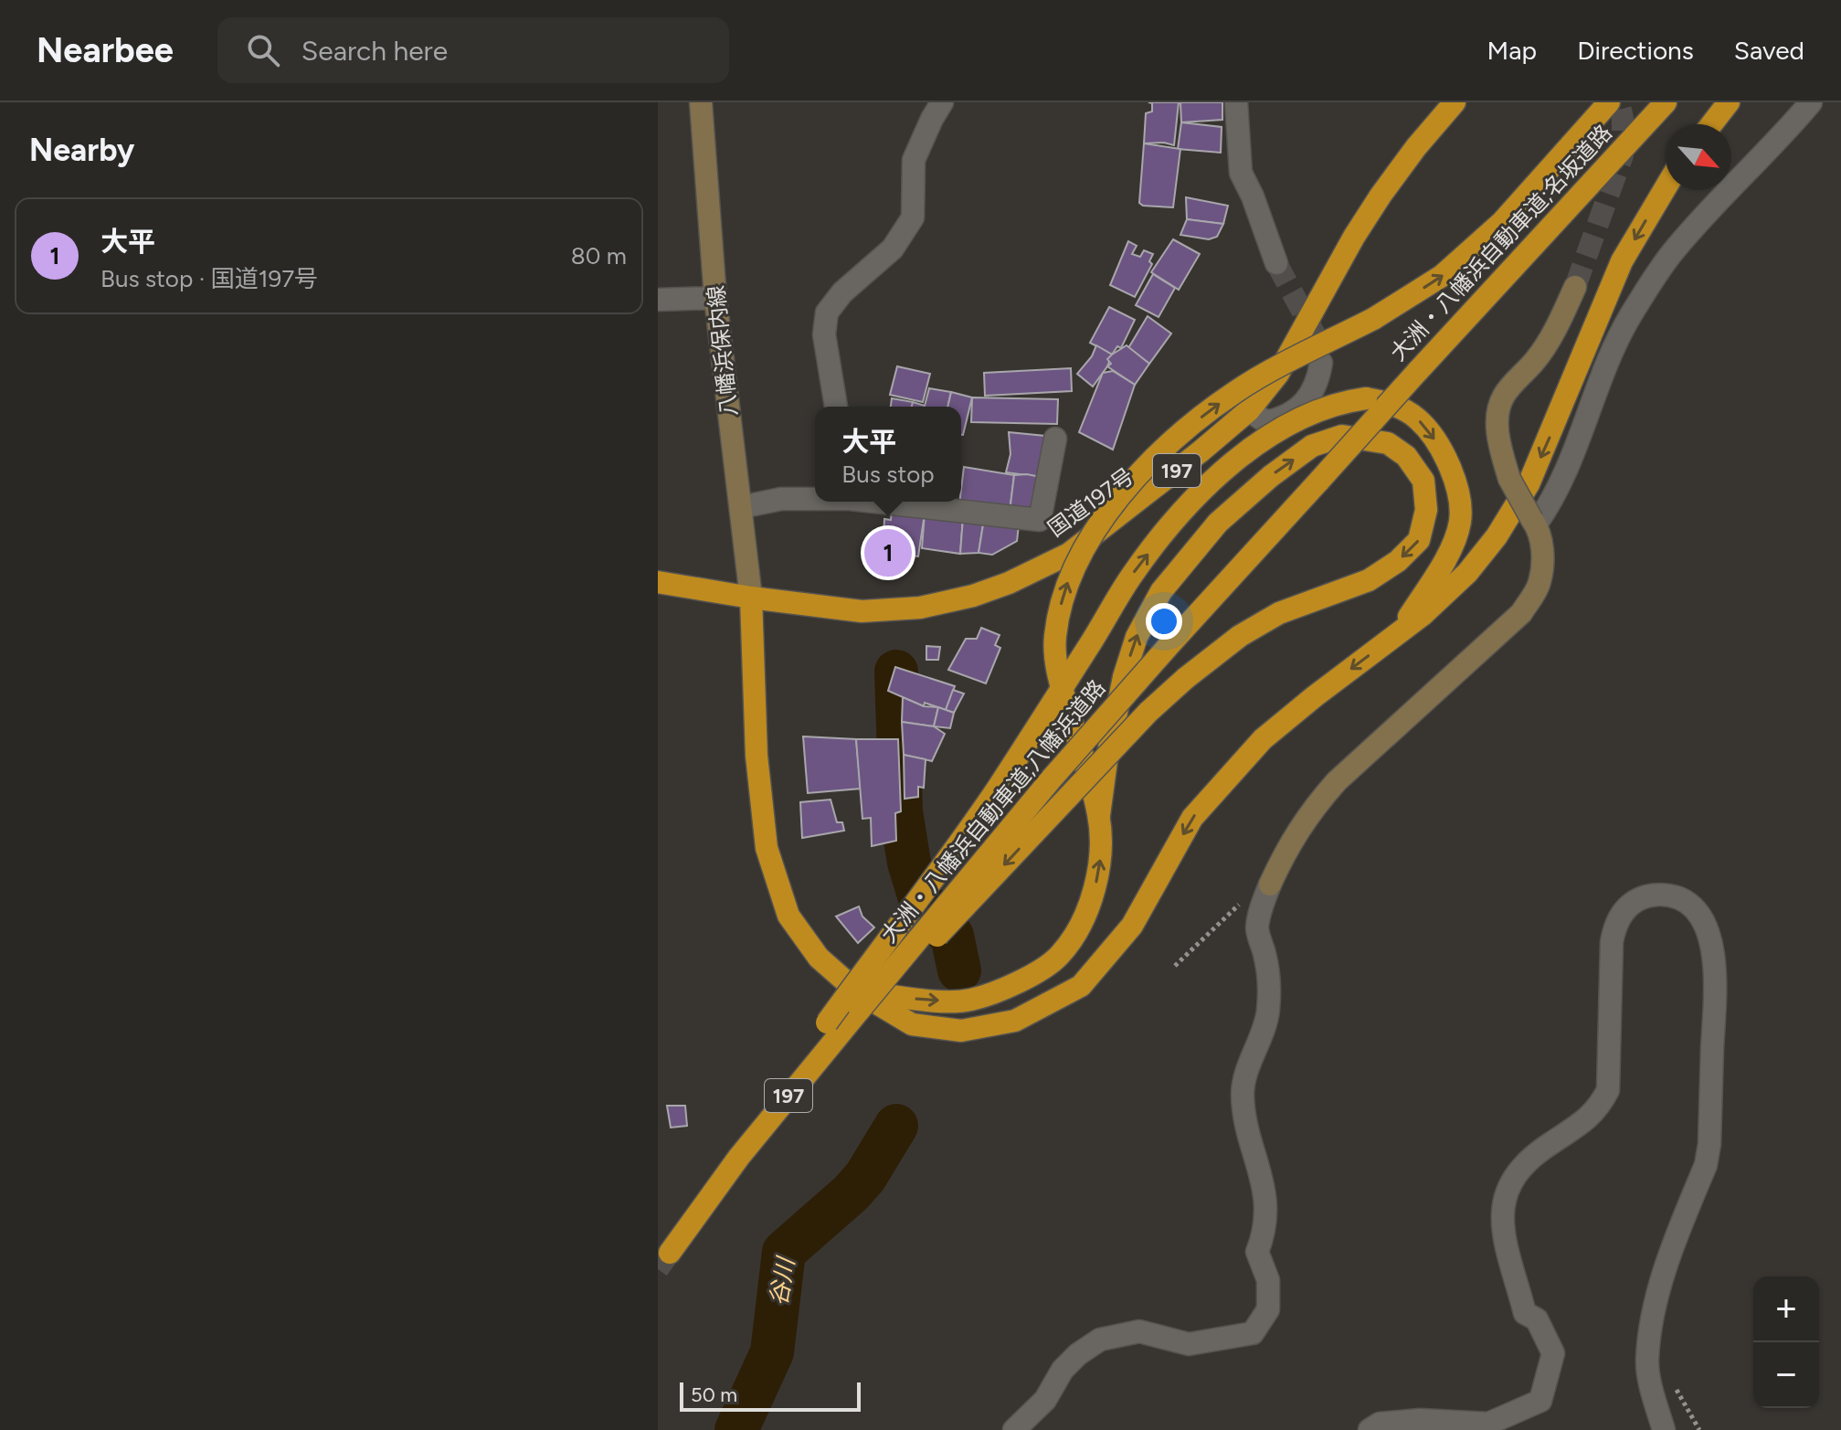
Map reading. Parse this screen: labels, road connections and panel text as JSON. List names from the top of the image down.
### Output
{
  "streets": {
    "highway": [
      "大洲・八幡浜自動車道;名坂道路",
      "197",
      "国道197号",
      "大洲・八幡浜自動車道;八幡浜道路"
    ],
    "street": ["八幡浜保内線"]
  },
  "crossings": [
    ["大洲・八幡浜自動車道;名坂道路", "大洲・八幡浜自動車道;八幡浜道路"],
    ["八幡浜保内線", "197"],
    ["八幡浜保内線", "国道197号"],
    ["197", "国道197号"]
  ],
  "water": ["谷川"],
  "scale_bar": "50 m",
  "north": "bottom right",
  "page": {
    "header": "Nearbee",
    "search": "Search here",
    "nav": ["Map", "Directions", "Saved"],
    "heading": "Nearby",
    "list": [
      {
        "mark": "1",
        "name": "大平",
        "note": "Bus stop · 国道197号",
        "value": "80 m"
      }
    ],
    "popup": ["大平", "Bus stop"],
    "pins": "1",
    "map_buttons": ["+", "−"],
    "scale": "50 m"
  }
}
